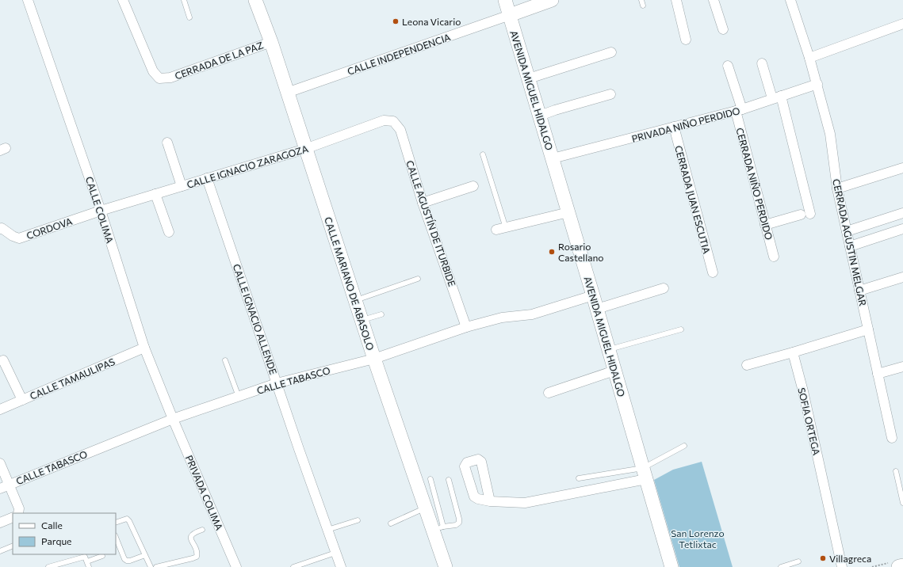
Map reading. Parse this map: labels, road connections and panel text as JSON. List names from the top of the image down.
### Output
{
  "streets": {
    "street": [
      "CALLE INDEPENDENCIA",
      "CERRADA DE LA PAZ",
      "AVENIDA MIGUEL HIDALGO",
      "PRIVADA NIÑO PERDIDO",
      "CALLE IGNACIO ZARAGOZA",
      "CERRADA NIÑO PERDIDO",
      "CERRADA JUAN ESCUTIA",
      "CALLE COLIMA",
      "CALLE AGUSTÍN DE ITURBIDE",
      "CORDOVA",
      "CERRADA AGUSTIN MELGAR",
      "CALLE MARIANO DE ABASOLO",
      "CALLE IGNACIO ALLENDE",
      "CALLE TAMAULIPAS",
      "CALLE TABASCO",
      "SOFIA ORTEGA",
      "PRIVADA COLIMA"
    ]
  },
  "crossings": [
    ["CALLE INDEPENDENCIA", "AVENIDA MIGUEL HIDALGO"],
    ["CALLE INDEPENDENCIA", "CALLE MARIANO DE ABASOLO"],
    ["CERRADA DE LA PAZ", "CALLE MARIANO DE ABASOLO"],
    ["AVENIDA MIGUEL HIDALGO", "PRIVADA NIÑO PERDIDO"],
    ["AVENIDA MIGUEL HIDALGO", "CALLE TABASCO"],
    ["PRIVADA NIÑO PERDIDO", "CERRADA NIÑO PERDIDO"],
    ["PRIVADA NIÑO PERDIDO", "CERRADA JUAN ESCUTIA"],
    ["PRIVADA NIÑO PERDIDO", "CERRADA AGUSTIN MELGAR"],
    ["CALLE IGNACIO ZARAGOZA", "CALLE COLIMA"],
    ["CALLE IGNACIO ZARAGOZA", "CALLE AGUSTÍN DE ITURBIDE"],
    ["CALLE IGNACIO ZARAGOZA", "CORDOVA"],
    ["CALLE IGNACIO ZARAGOZA", "CALLE MARIANO DE ABASOLO"],
    ["CALLE IGNACIO ZARAGOZA", "CALLE IGNACIO ALLENDE"],
    ["CALLE COLIMA", "CORDOVA"],
    ["CALLE COLIMA", "CALLE TAMAULIPAS"],
    ["CALLE COLIMA", "CALLE TABASCO"],
    ["CALLE COLIMA", "PRIVADA COLIMA"],
    ["CALLE AGUSTÍN DE ITURBIDE", "CALLE TABASCO"],
    ["CALLE MARIANO DE ABASOLO", "CALLE TABASCO"],
    ["CALLE IGNACIO ALLENDE", "CALLE TABASCO"],
    ["CALLE TABASCO", "PRIVADA COLIMA"]
  ],
  "parks": ["San Lorenzo Tetlixtac"],
  "places": ["Leona Vicario", "Rosario Castellano", "Villagreca"],
  "legend": ["Calle", "Parque"]
}
